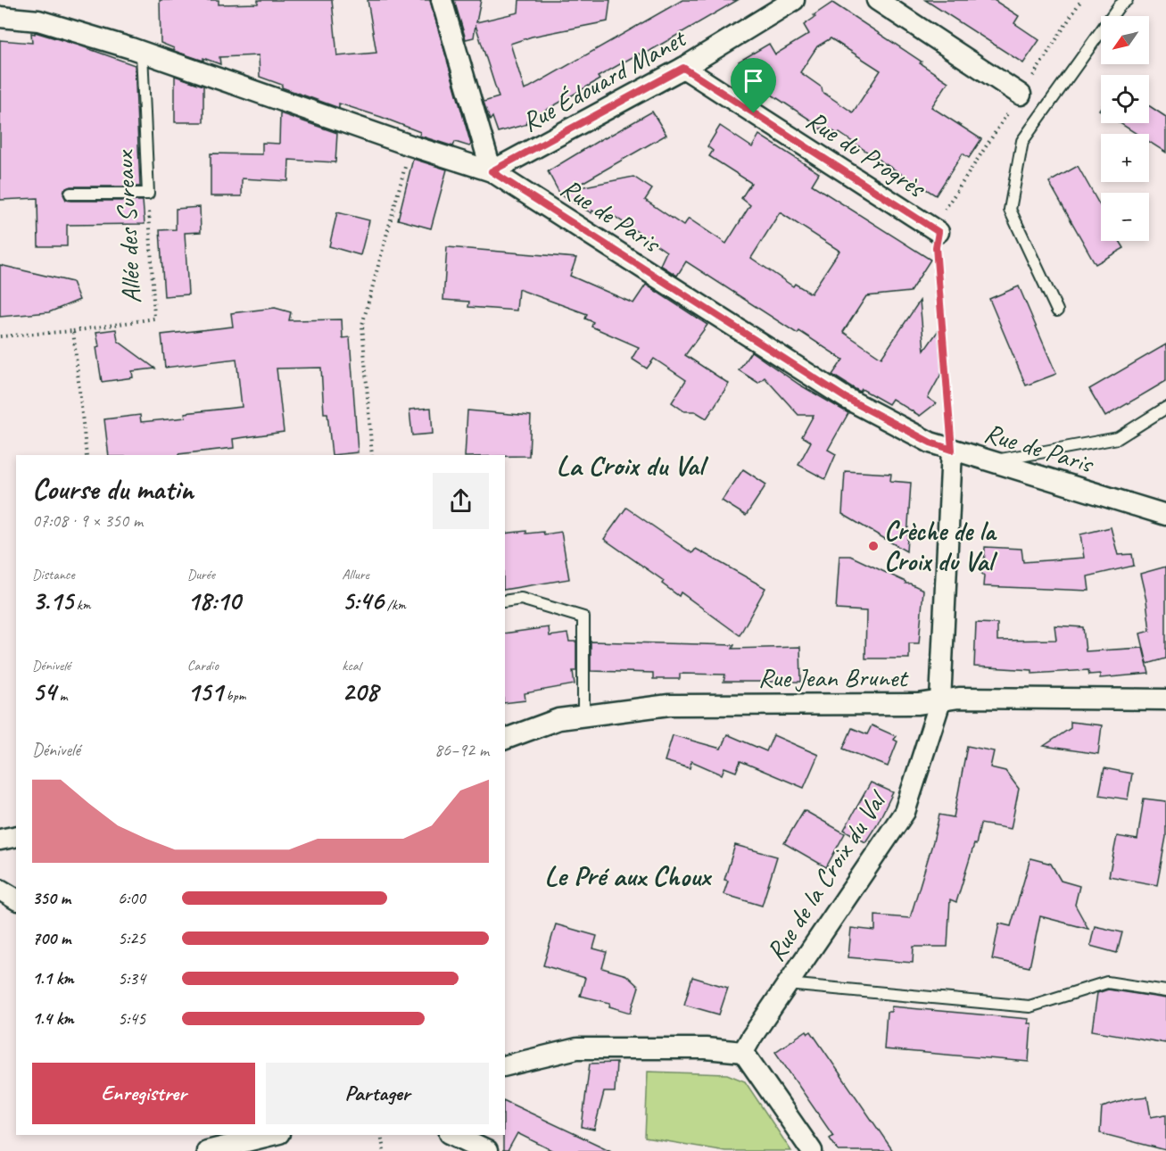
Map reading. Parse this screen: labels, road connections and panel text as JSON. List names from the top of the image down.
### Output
{
  "streets": {
    "street": [
      "Rue Édouard Manet",
      "Rue du Progrès",
      "Rue de Paris",
      "Rue Jean Brunet",
      "Rue de la Croix du Val"
    ],
    "lane": ["Allée des Sureaux"]
  },
  "crossings": [
    ["Rue Édouard Manet", "Rue du Progrès"],
    ["Rue Édouard Manet", "Rue de Paris"],
    ["Rue de Paris", "Allée des Sureaux"],
    ["Rue de Paris", "Rue de la Croix du Val"],
    ["Rue Jean Brunet", "Rue de la Croix du Val"]
  ],
  "districts": ["La Croix du Val", "Le Pré aux Choux"],
  "places": ["Crèche de la Croix du Val"],
  "north": "bottom left",
  "page": {
    "map_buttons": ["+", "−"],
    "heading": ["Course du matin", "07:08 · 9 × 350 m"],
    "stats": [
      ["Distance", "3.15 km"],
      ["Durée", "18:10"],
      ["Allure", "5:46 /km"],
      ["Dénivelé", "54 m"],
      ["Cardio", "151 bpm"],
      ["kcal", "208"]
    ],
    "chart": ["Dénivelé", "86–92 m"],
    "list": [
      {
        "name": "350 m",
        "note": "6:00"
      },
      {
        "name": "700 m",
        "note": "5:25"
      },
      {
        "name": "1.1 km",
        "note": "5:34"
      },
      {
        "name": "1.4 km",
        "note": "5:45"
      }
    ],
    "buttons": ["Enregistrer", "Partager"]
  }
}
